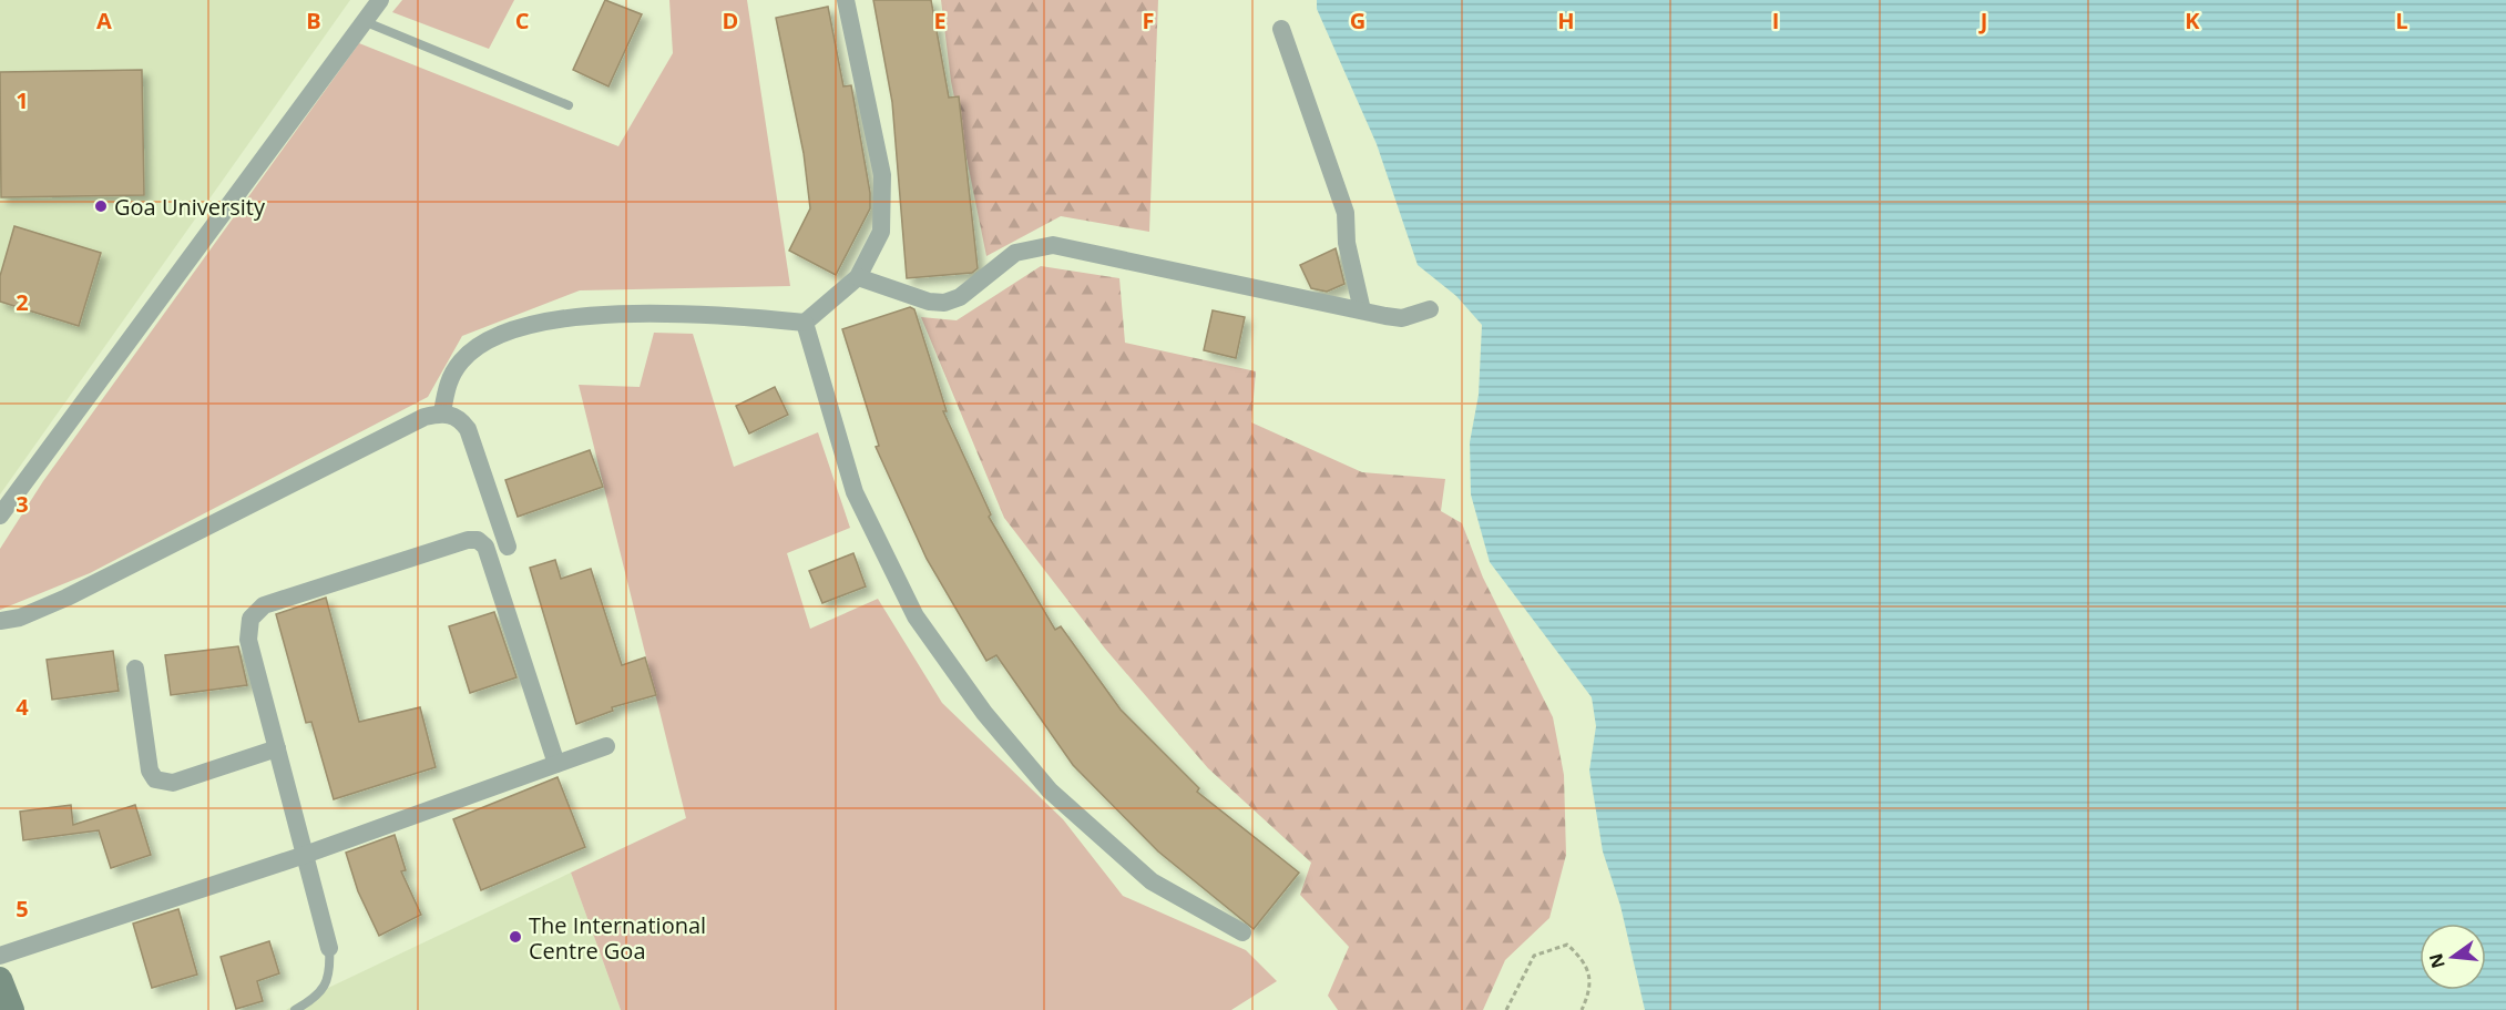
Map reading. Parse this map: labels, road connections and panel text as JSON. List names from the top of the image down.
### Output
{
  "places": ["Goa University", "The International Centre Goa"],
  "north": "left",
  "grid": {
    "columns": [
      "A",
      "B",
      "C",
      "D",
      "E",
      "F",
      "G",
      "H",
      "I",
      "J",
      "K",
      "L"
    ],
    "rows": [
      "1",
      "2",
      "3",
      "4",
      "5"
    ]
  }
}
